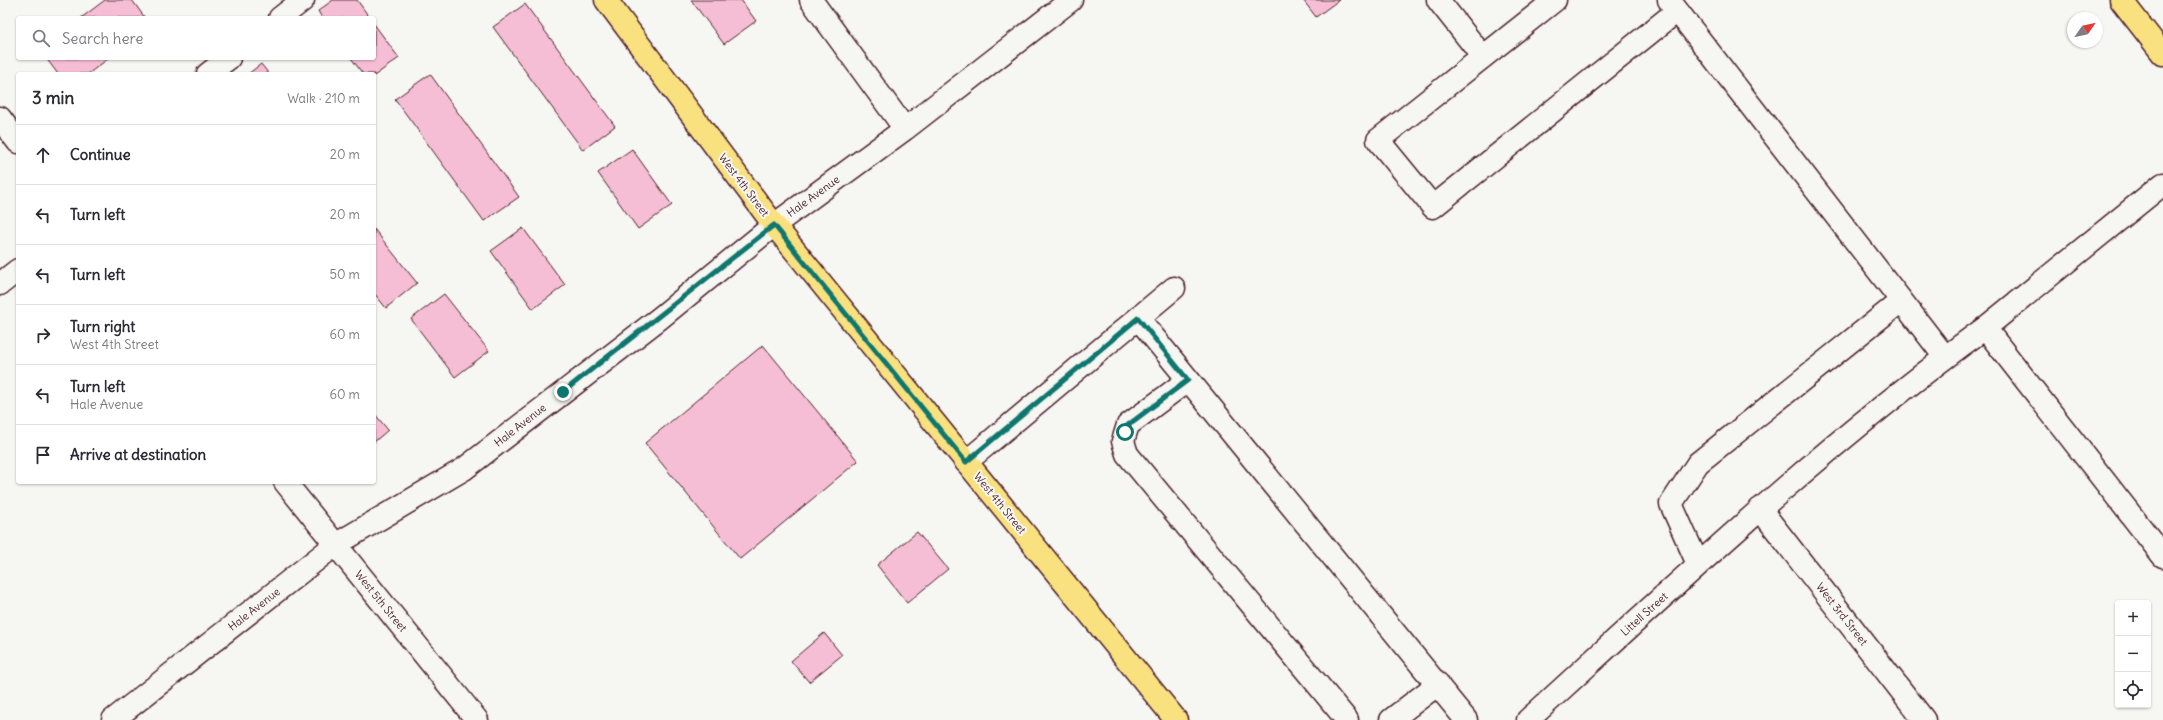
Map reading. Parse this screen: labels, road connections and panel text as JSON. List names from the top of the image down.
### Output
{
  "streets": {
    "main road": ["West 4th Street"],
    "street": [
      "Hale Avenue",
      "West 5th Street",
      "Littell Street",
      "West 3rd Street"
    ]
  },
  "crossings": [
    ["West 4th Street", "Hale Avenue"],
    ["Hale Avenue", "West 5th Street"],
    ["Littell Street", "West 3rd Street"]
  ],
  "north": "top right",
  "page": {
    "search": "Search here",
    "heading": ["3 min", "Walk · 210 m"],
    "list": [
      ["Continue", "20 m"],
      ["Turn left", "20 m"],
      ["Turn left", "50 m"],
      ["Turn right", "West 4th Street", "60 m"],
      ["Turn left", "Hale Avenue", "60 m"],
      "Arrive at destination"
    ],
    "map_buttons": ["+", "−"]
  }
}
